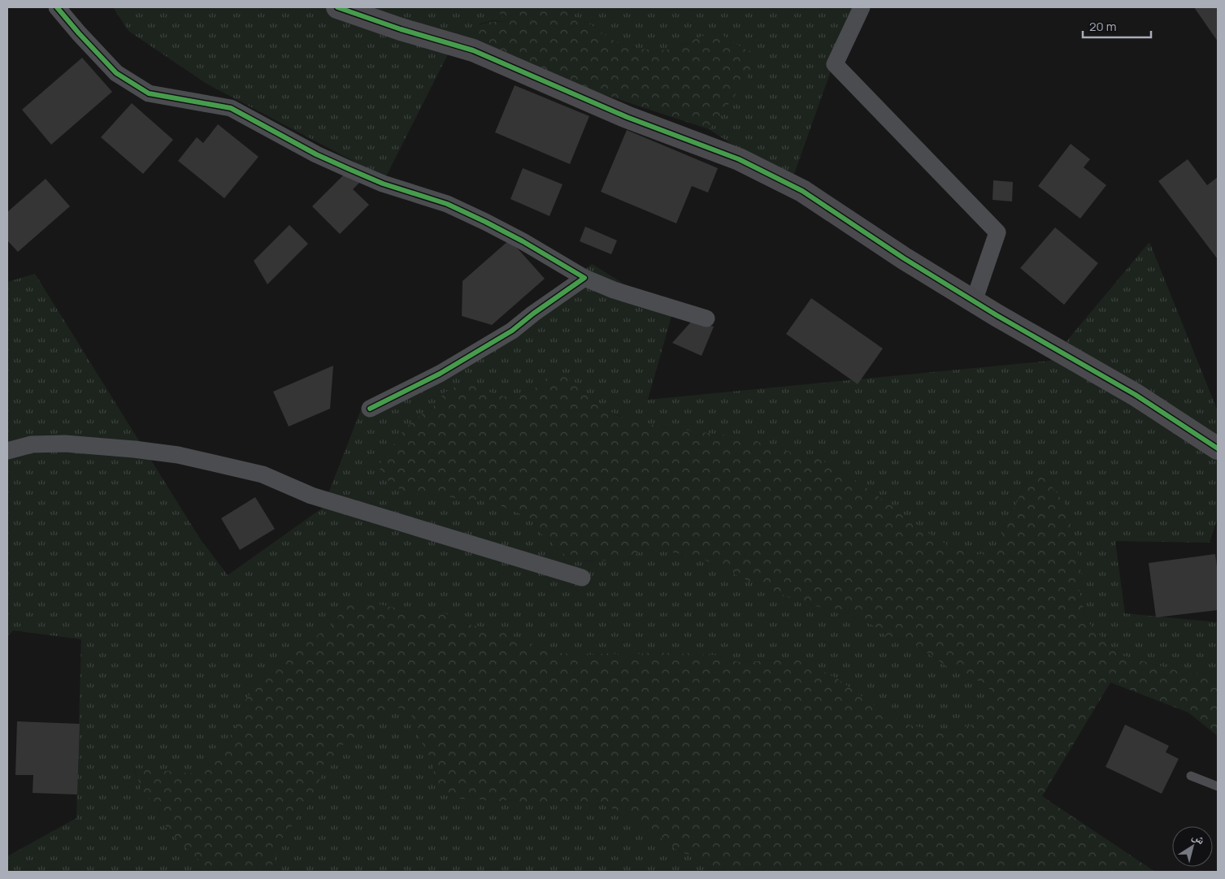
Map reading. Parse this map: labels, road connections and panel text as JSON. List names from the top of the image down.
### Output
{
  "scale_bar": "20 m",
  "north": "top right"
}
